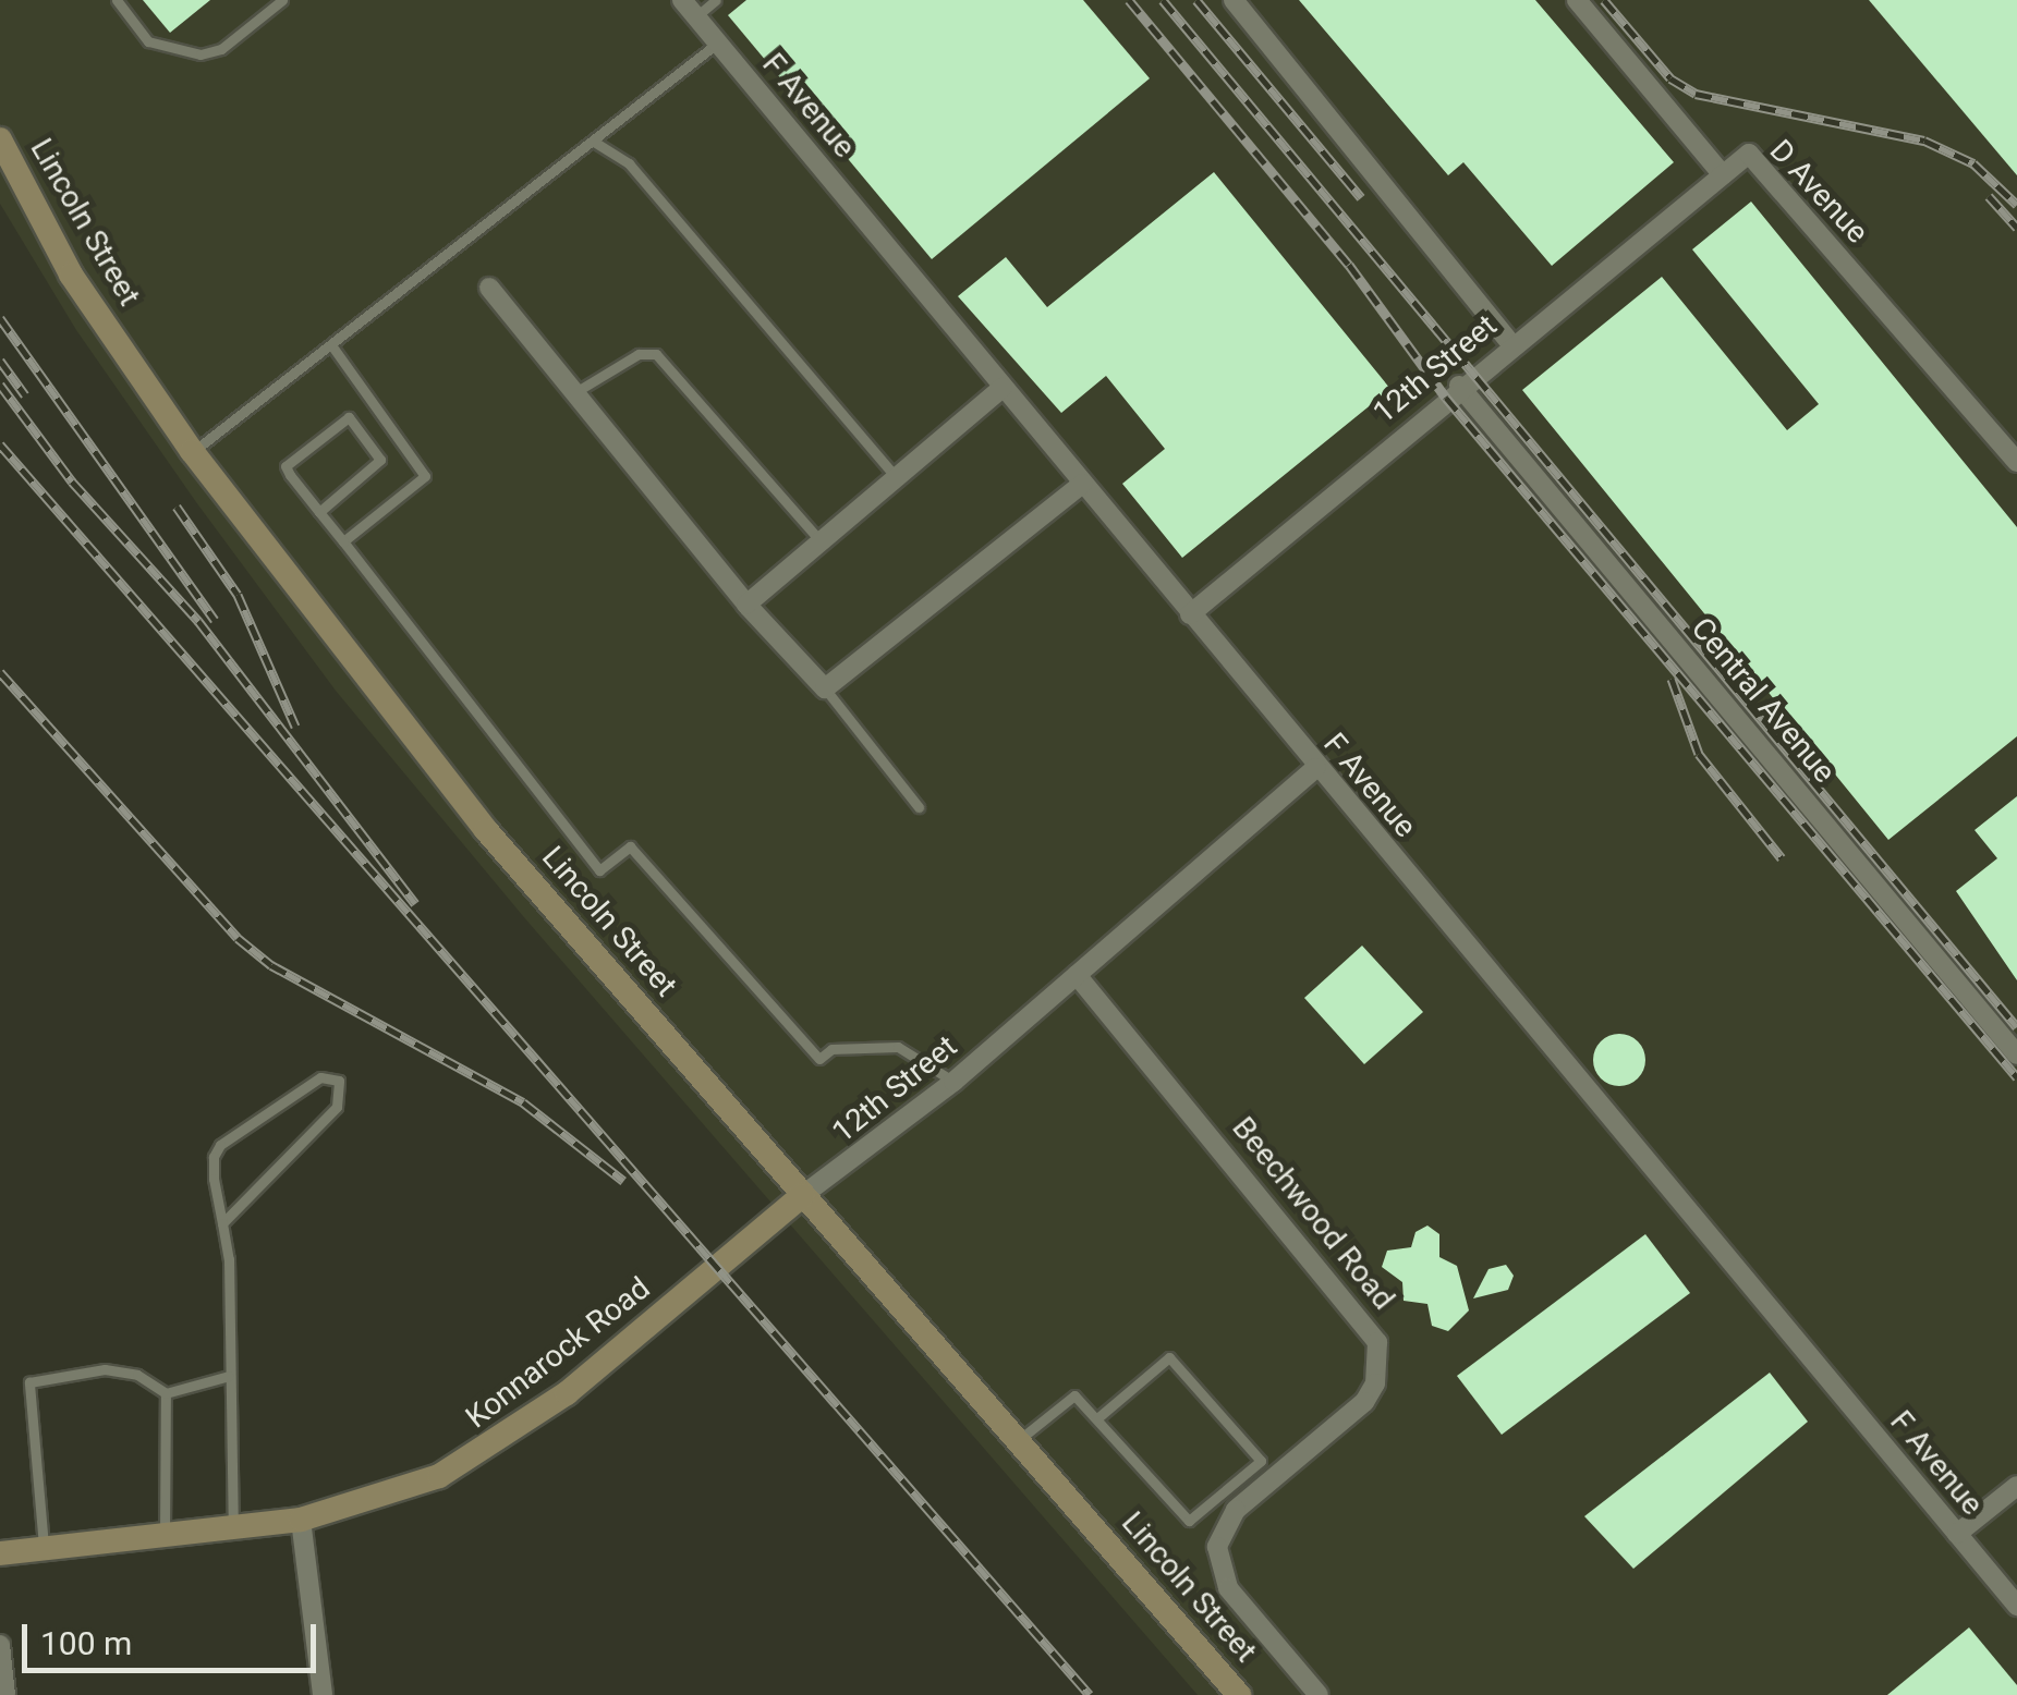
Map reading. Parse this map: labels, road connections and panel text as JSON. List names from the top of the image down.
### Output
{
  "streets": {
    "main road": ["Lincoln Street", "Konnarock Road"],
    "street": [
      "F Avenue",
      "D Avenue",
      "12th Street",
      "Central Avenue",
      "Beechwood Road"
    ]
  },
  "crossings": [
    ["F Avenue", "12th Street"],
    ["D Avenue", "12th Street"],
    ["Lincoln Street", "12th Street"],
    ["Lincoln Street", "Konnarock Road"],
    ["12th Street", "Central Avenue"],
    ["12th Street", "Beechwood Road"],
    ["12th Street", "Konnarock Road"]
  ],
  "scale_bar": "100 m"
}
